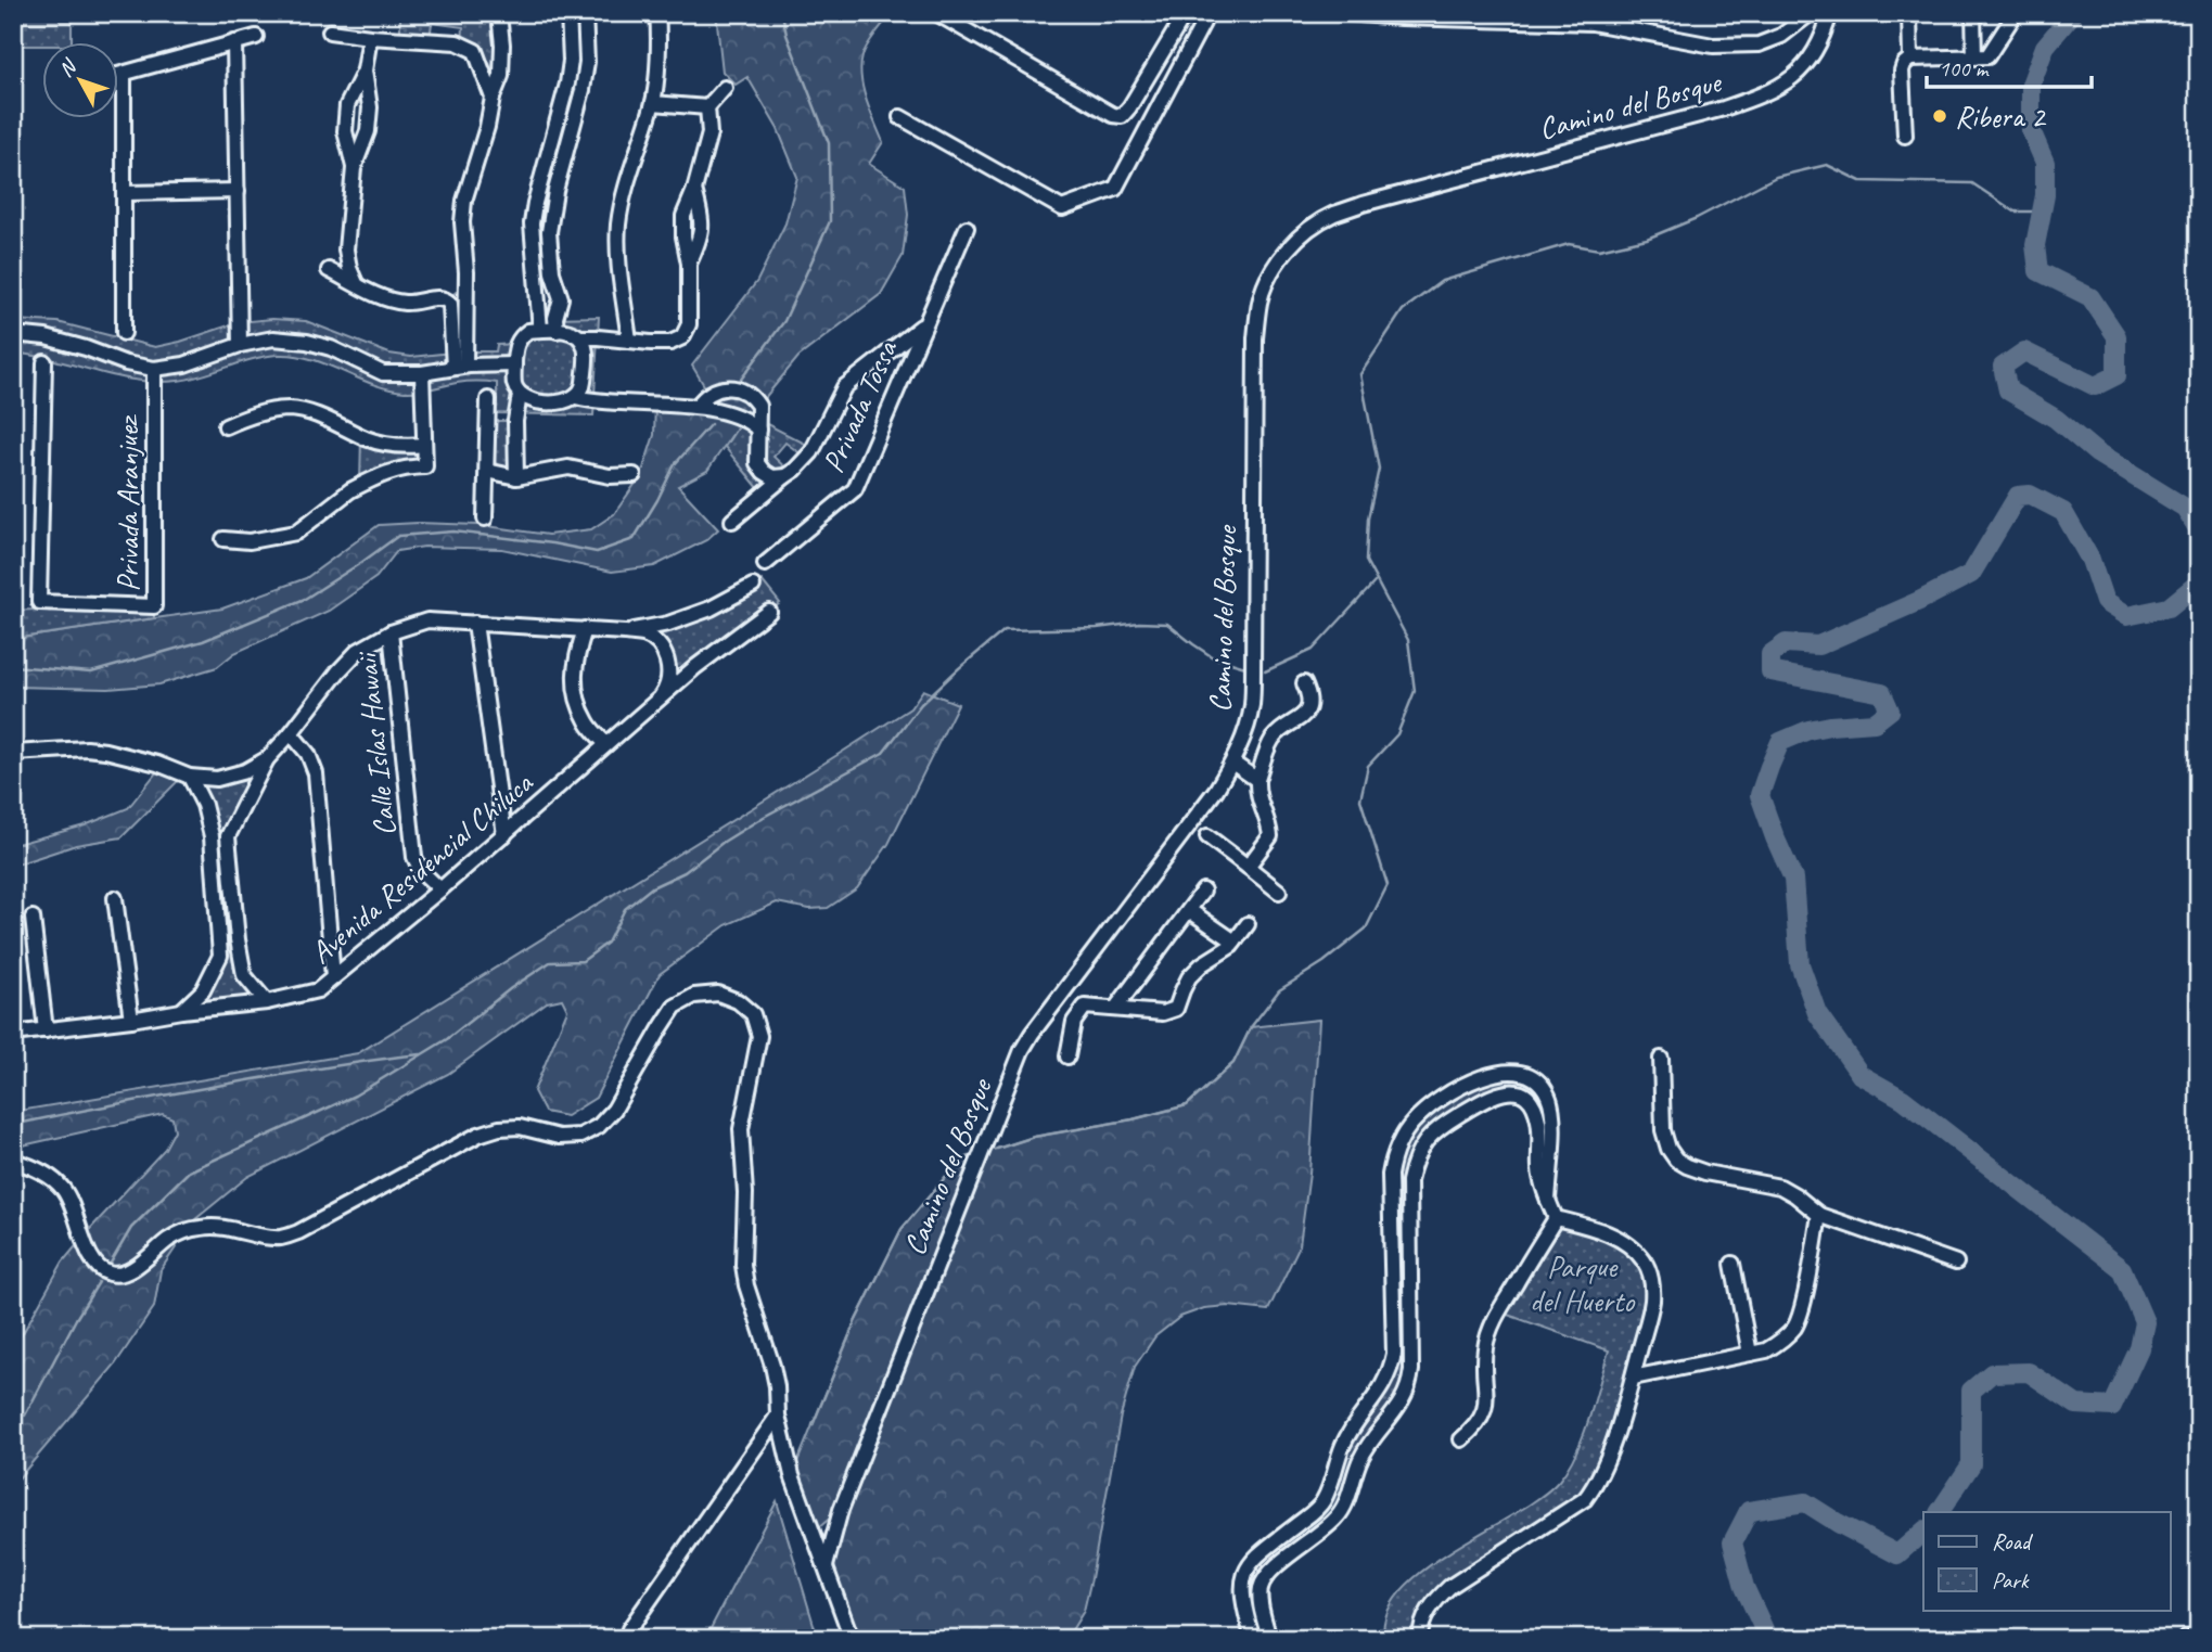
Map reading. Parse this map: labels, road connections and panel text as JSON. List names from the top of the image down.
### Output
{
  "streets": {
    "street": [
      "Camino del Bosque",
      "Privada Tossa",
      "Privada Aranjuez",
      "Calle Islas Hawaii",
      "Avenida Residencial Chiluca"
    ]
  },
  "crossings": [
    ["Calle Islas Hawaii", "Avenida Residencial Chiluca"]
  ],
  "parks": ["Parque del Huerto"],
  "places": ["Ribera 2"],
  "legend": ["Road", "Park"],
  "scale_bar": "100 m",
  "north": "top left"
}
